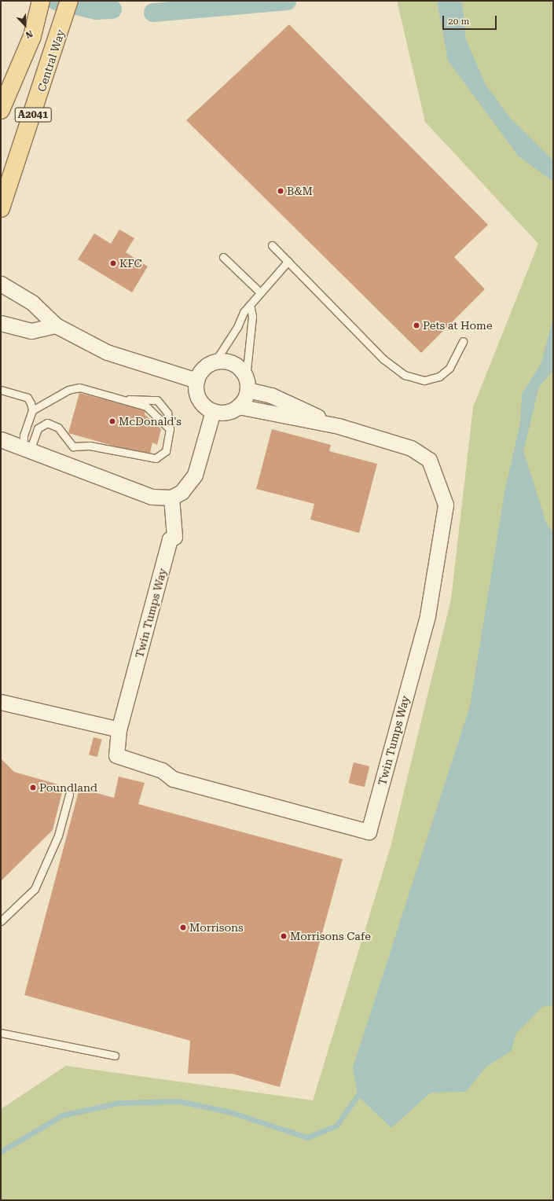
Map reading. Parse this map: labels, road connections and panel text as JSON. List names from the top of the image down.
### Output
{
  "streets": {
    "main road": ["Central Way", "A2041"],
    "street": ["Twin Tumps Way"]
  },
  "places": [
    "B&M",
    "KFC",
    "Pets at Home",
    "McDonald's",
    "Poundland",
    "Morrisons",
    "Morrisons Cafe"
  ],
  "scale_bar": "20 m",
  "north": "bottom right"
}
